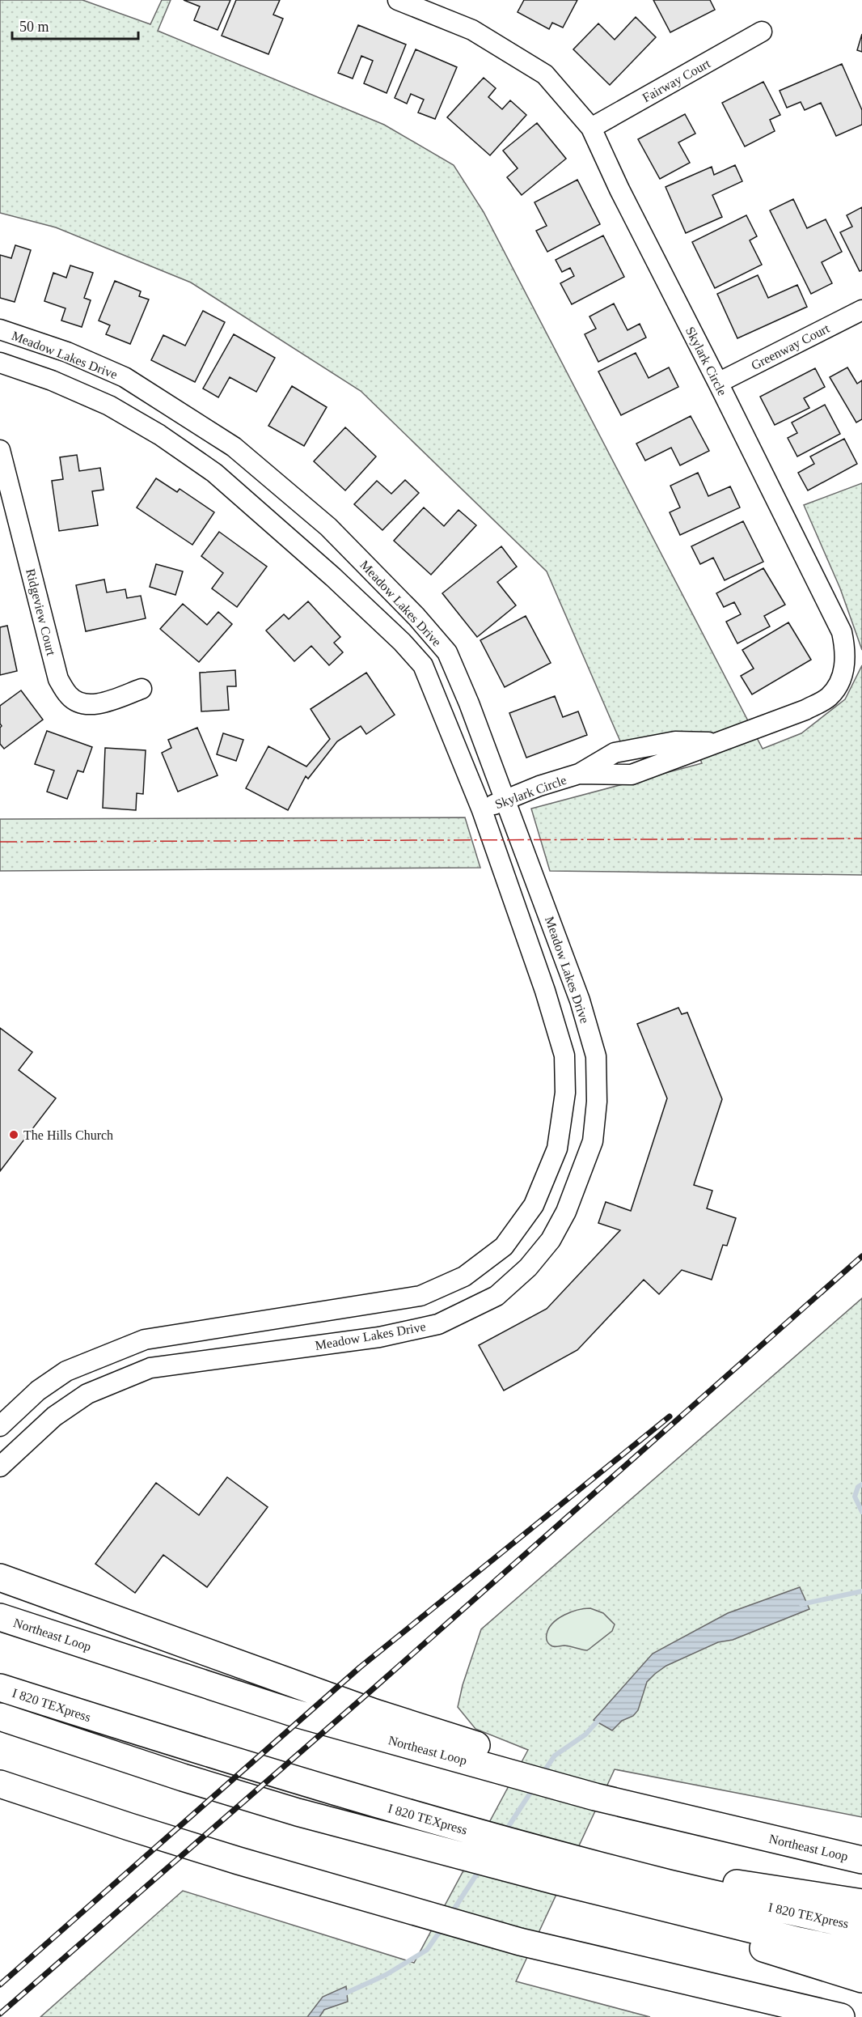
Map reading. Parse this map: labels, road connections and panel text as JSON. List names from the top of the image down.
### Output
{
  "streets": {
    "highway": ["Northeast Loop", "I 820 TEXpress"],
    "street": [
      "Fairway Court",
      "Greenway Court",
      "Meadow Lakes Drive",
      "Skylark Circle",
      "Ridgeview Court"
    ]
  },
  "crossings": [
    ["Fairway Court", "Skylark Circle"],
    ["Greenway Court", "Skylark Circle"],
    ["Meadow Lakes Drive", "Skylark Circle"]
  ],
  "places": ["The Hills Church"],
  "scale_bar": "50 m"
}
